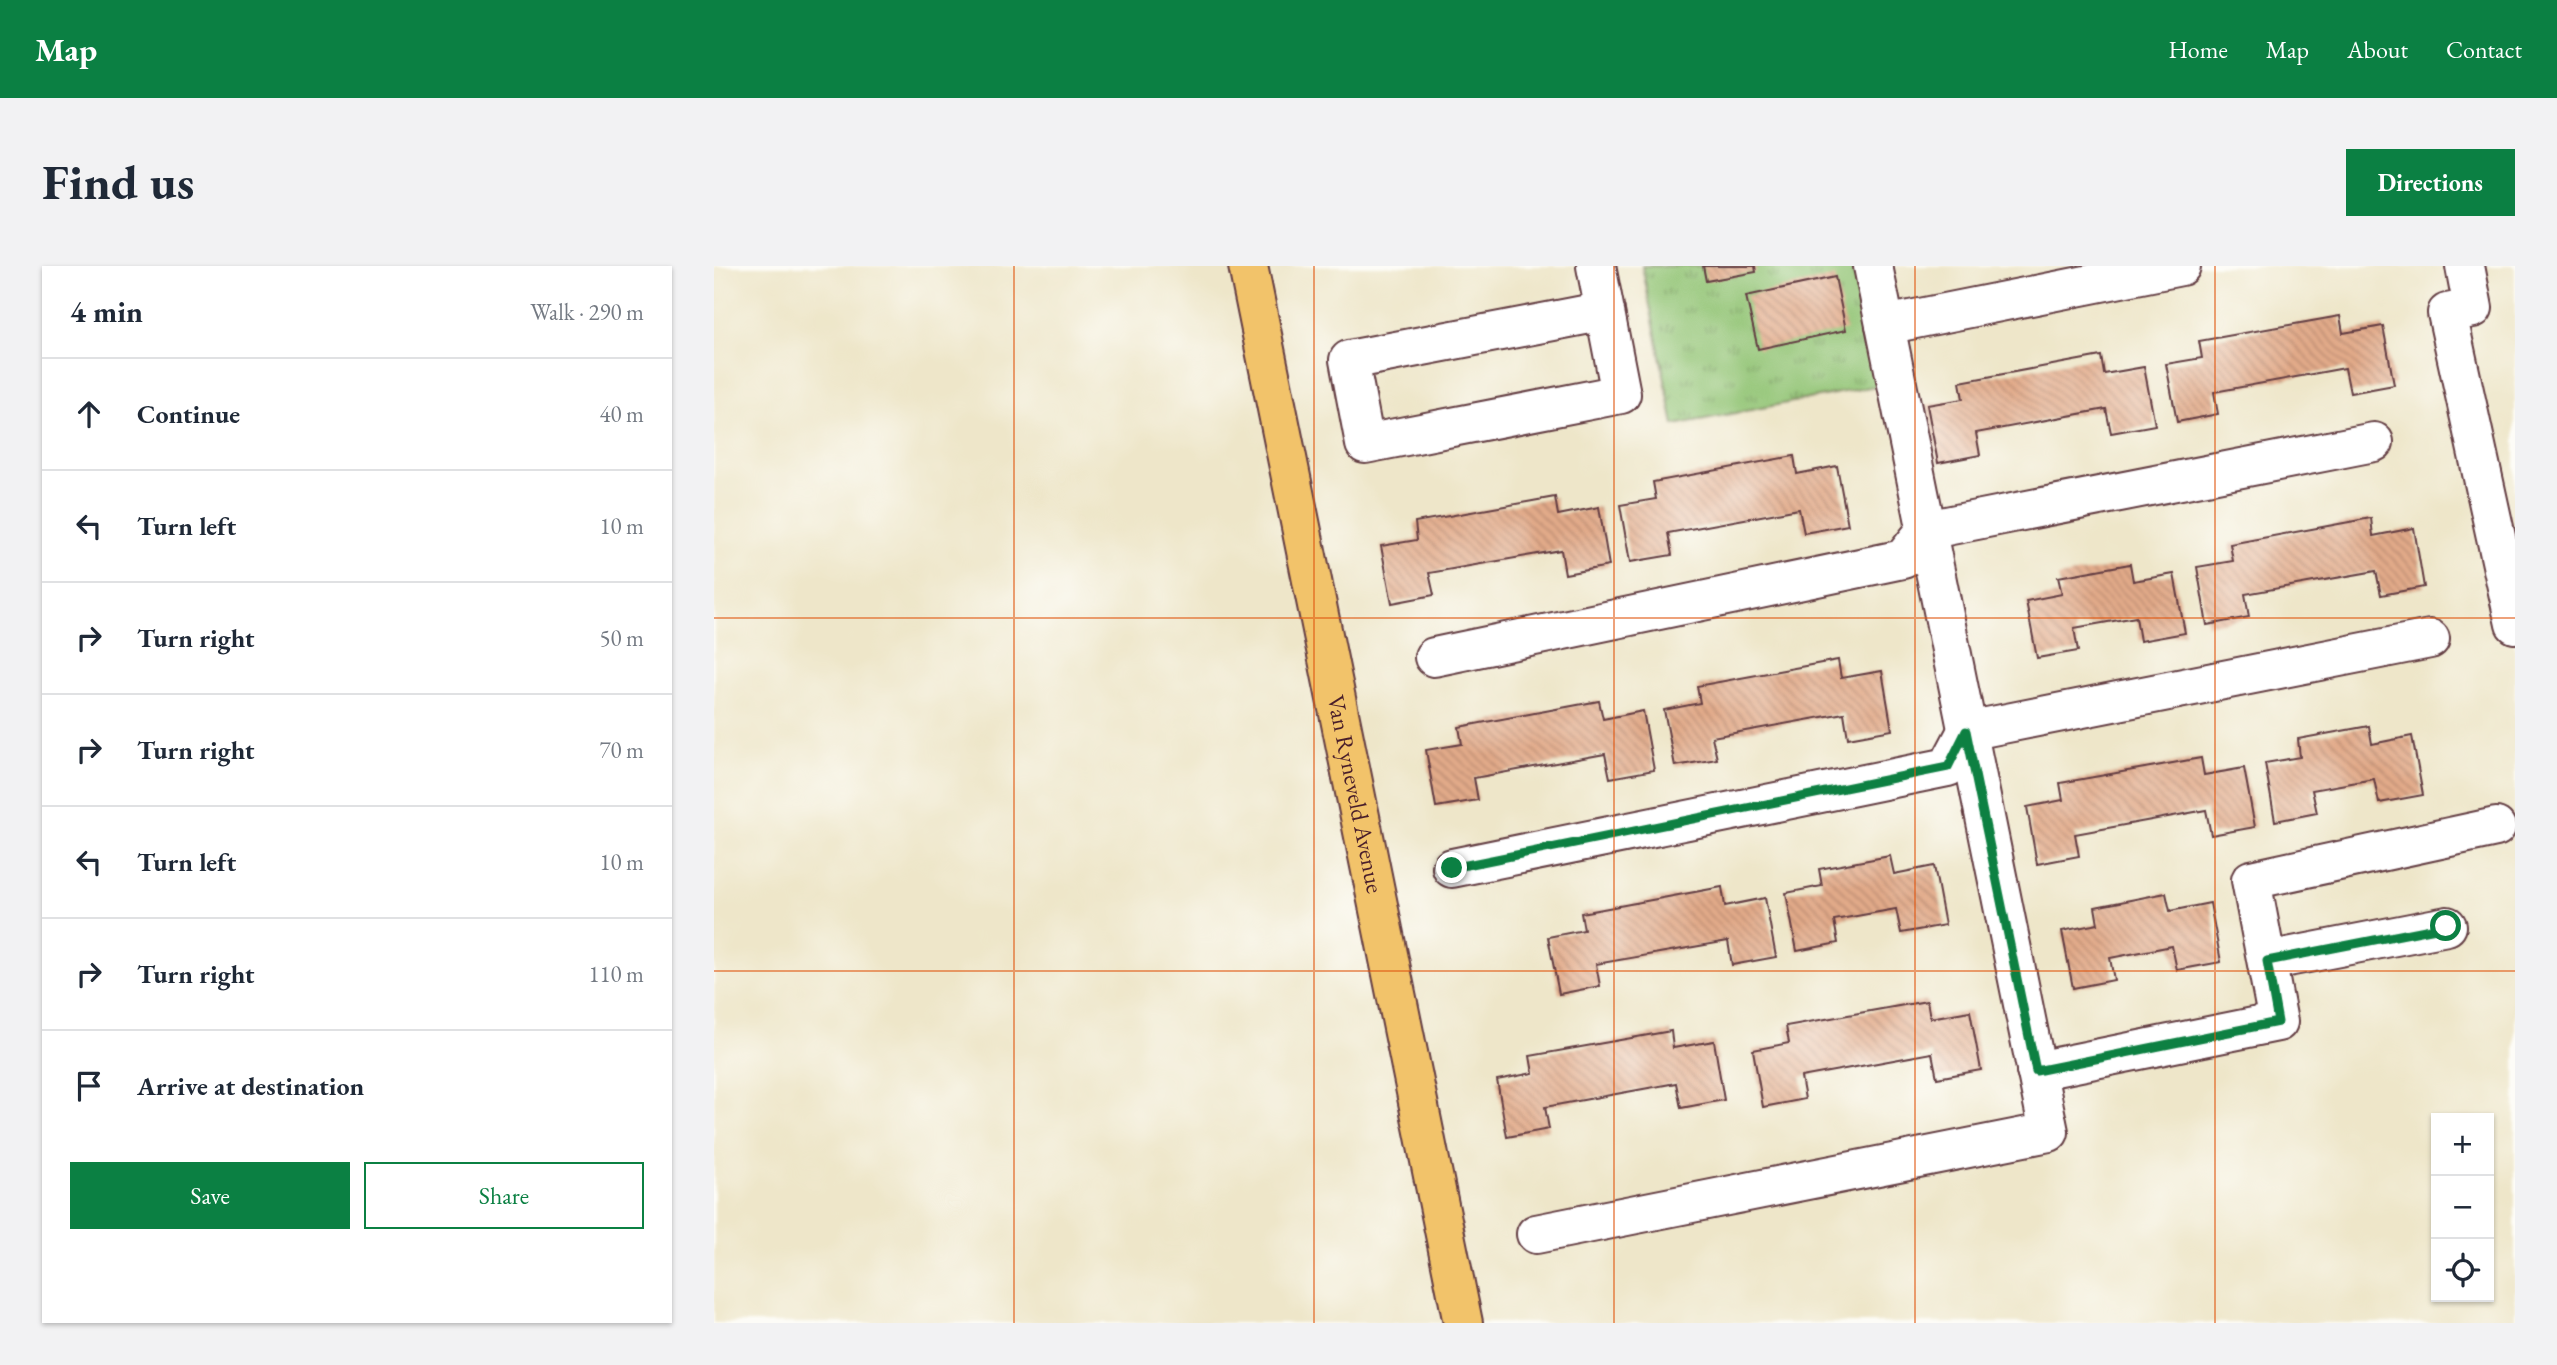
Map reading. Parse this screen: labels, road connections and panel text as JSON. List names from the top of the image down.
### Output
{
  "streets": {
    "main road": ["Van Ryneveld Avenue"]
  },
  "page": {
    "header": "Map",
    "nav": [
      "Home",
      "Map",
      "About",
      "Contact"
    ],
    "buttons": [
      "Directions",
      ["Save", "Share"]
    ],
    "title": "Find us",
    "heading": ["4 min", "Walk · 290 m"],
    "list": [
      ["Continue", "40 m"],
      ["Turn left", "10 m"],
      ["Turn right", "50 m"],
      ["Turn right", "70 m"],
      ["Turn left", "10 m"],
      ["Turn right", "110 m"],
      "Arrive at destination"
    ],
    "map_buttons": ["+", "−"]
  }
}
